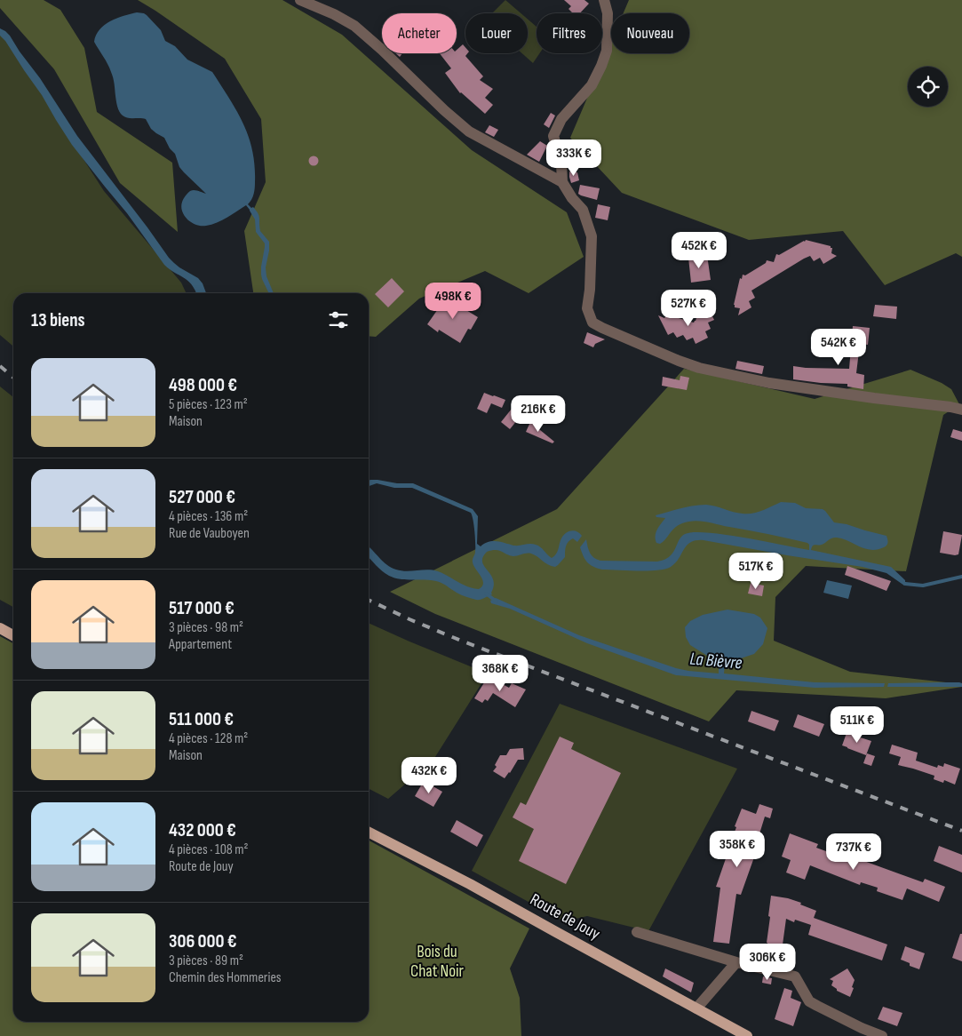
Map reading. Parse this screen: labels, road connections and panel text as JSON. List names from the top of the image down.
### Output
{
  "streets": {
    "main road": ["Route de Jouy"]
  },
  "water": ["La Bièvre"],
  "parks": ["Bois du Chat Noir"],
  "page": {
    "chip": [
      "Acheter",
      "Louer",
      "Filtres",
      "Nouveau"
    ],
    "price": [
      "333K €",
      "452K €",
      "498K €",
      "527K €",
      "542K €",
      "216K €",
      "517K €",
      "368K €",
      "511K €",
      "432K €",
      "358K €",
      "737K €",
      "306K €"
    ],
    "heading": "13 biens",
    "list": [
      {
        "name": "498 000 €",
        "note": "5 pièces · 123 m² · Maison"
      },
      {
        "name": "527 000 €",
        "note": "4 pièces · 136 m² · Rue de Vauboyen"
      },
      {
        "name": "517 000 €",
        "note": "3 pièces · 98 m² · Appartement"
      },
      {
        "name": "511 000 €",
        "note": "4 pièces · 128 m² · Maison"
      },
      {
        "name": "432 000 €",
        "note": "4 pièces · 108 m² · Route de Jouy"
      },
      {
        "name": "306 000 €",
        "note": "3 pièces · 89 m² · Chemin des Hommeries"
      }
    ]
  }
}
